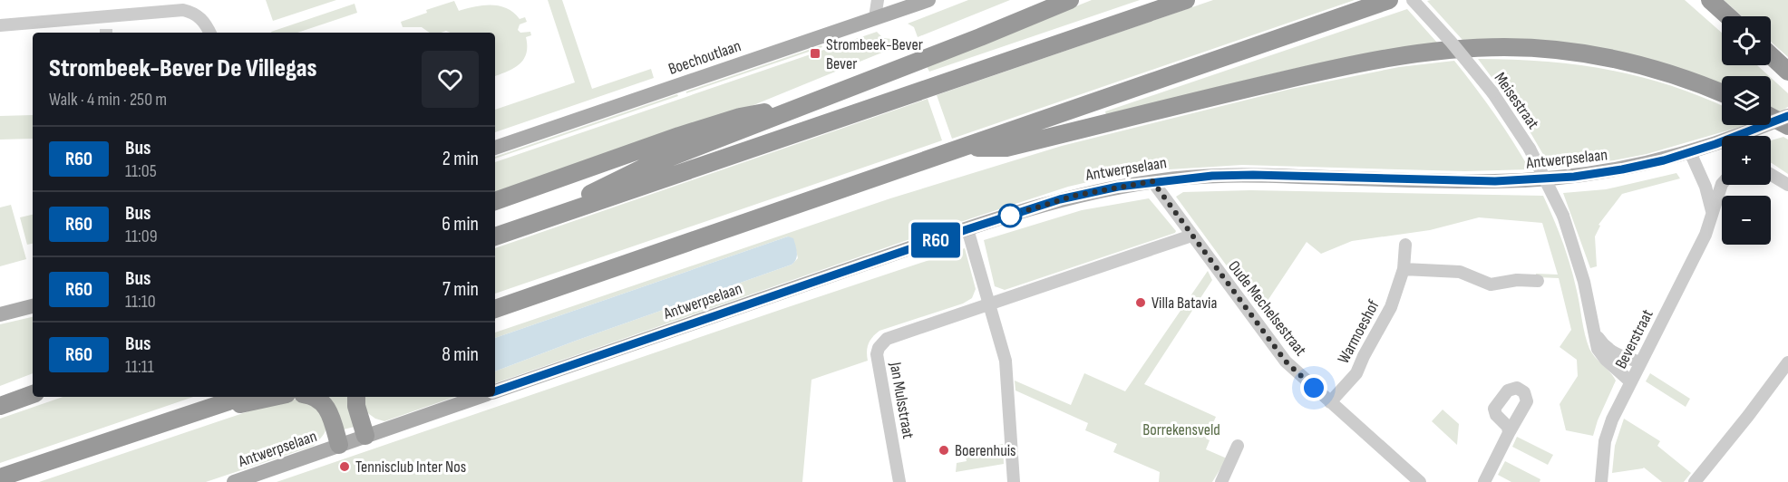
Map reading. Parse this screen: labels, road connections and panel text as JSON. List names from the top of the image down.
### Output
{
  "streets": {
    "main road": ["Boechoutlaan", "Antwerpselaan"],
    "street": [
      "Meisestraat",
      "Oude Mechelsestraat",
      "Warmoeshof",
      "Beverstraat",
      "Jan Mulsstraat"
    ]
  },
  "crossings": [
    ["Meisestraat", "Beverstraat"],
    ["Antwerpselaan", "Oude Mechelsestraat"],
    ["Oude Mechelsestraat", "Warmoeshof"]
  ],
  "parks": ["Borrekensveld"],
  "places": {
    "transit": ["Strombeek-Bever Bever"],
    "other": ["Villa Batavia", "Boerenhuis", "Tennisclub Inter Nos"]
  },
  "lines": ["bus line R60"],
  "page": {
    "on_map": "R60",
    "map_buttons": ["+", "−"],
    "heading": ["Strombeek-Bever De Villegas", "Walk · 4 min · 250 m"],
    "list": [
      {
        "mark": "R60",
        "name": "Bus",
        "note": "11:05",
        "value": "2 min"
      },
      {
        "mark": "R60",
        "name": "Bus",
        "note": "11:09",
        "value": "6 min"
      },
      {
        "mark": "R60",
        "name": "Bus",
        "note": "11:10",
        "value": "7 min"
      },
      {
        "mark": "R60",
        "name": "Bus",
        "note": "11:11",
        "value": "8 min"
      }
    ]
  }
}
